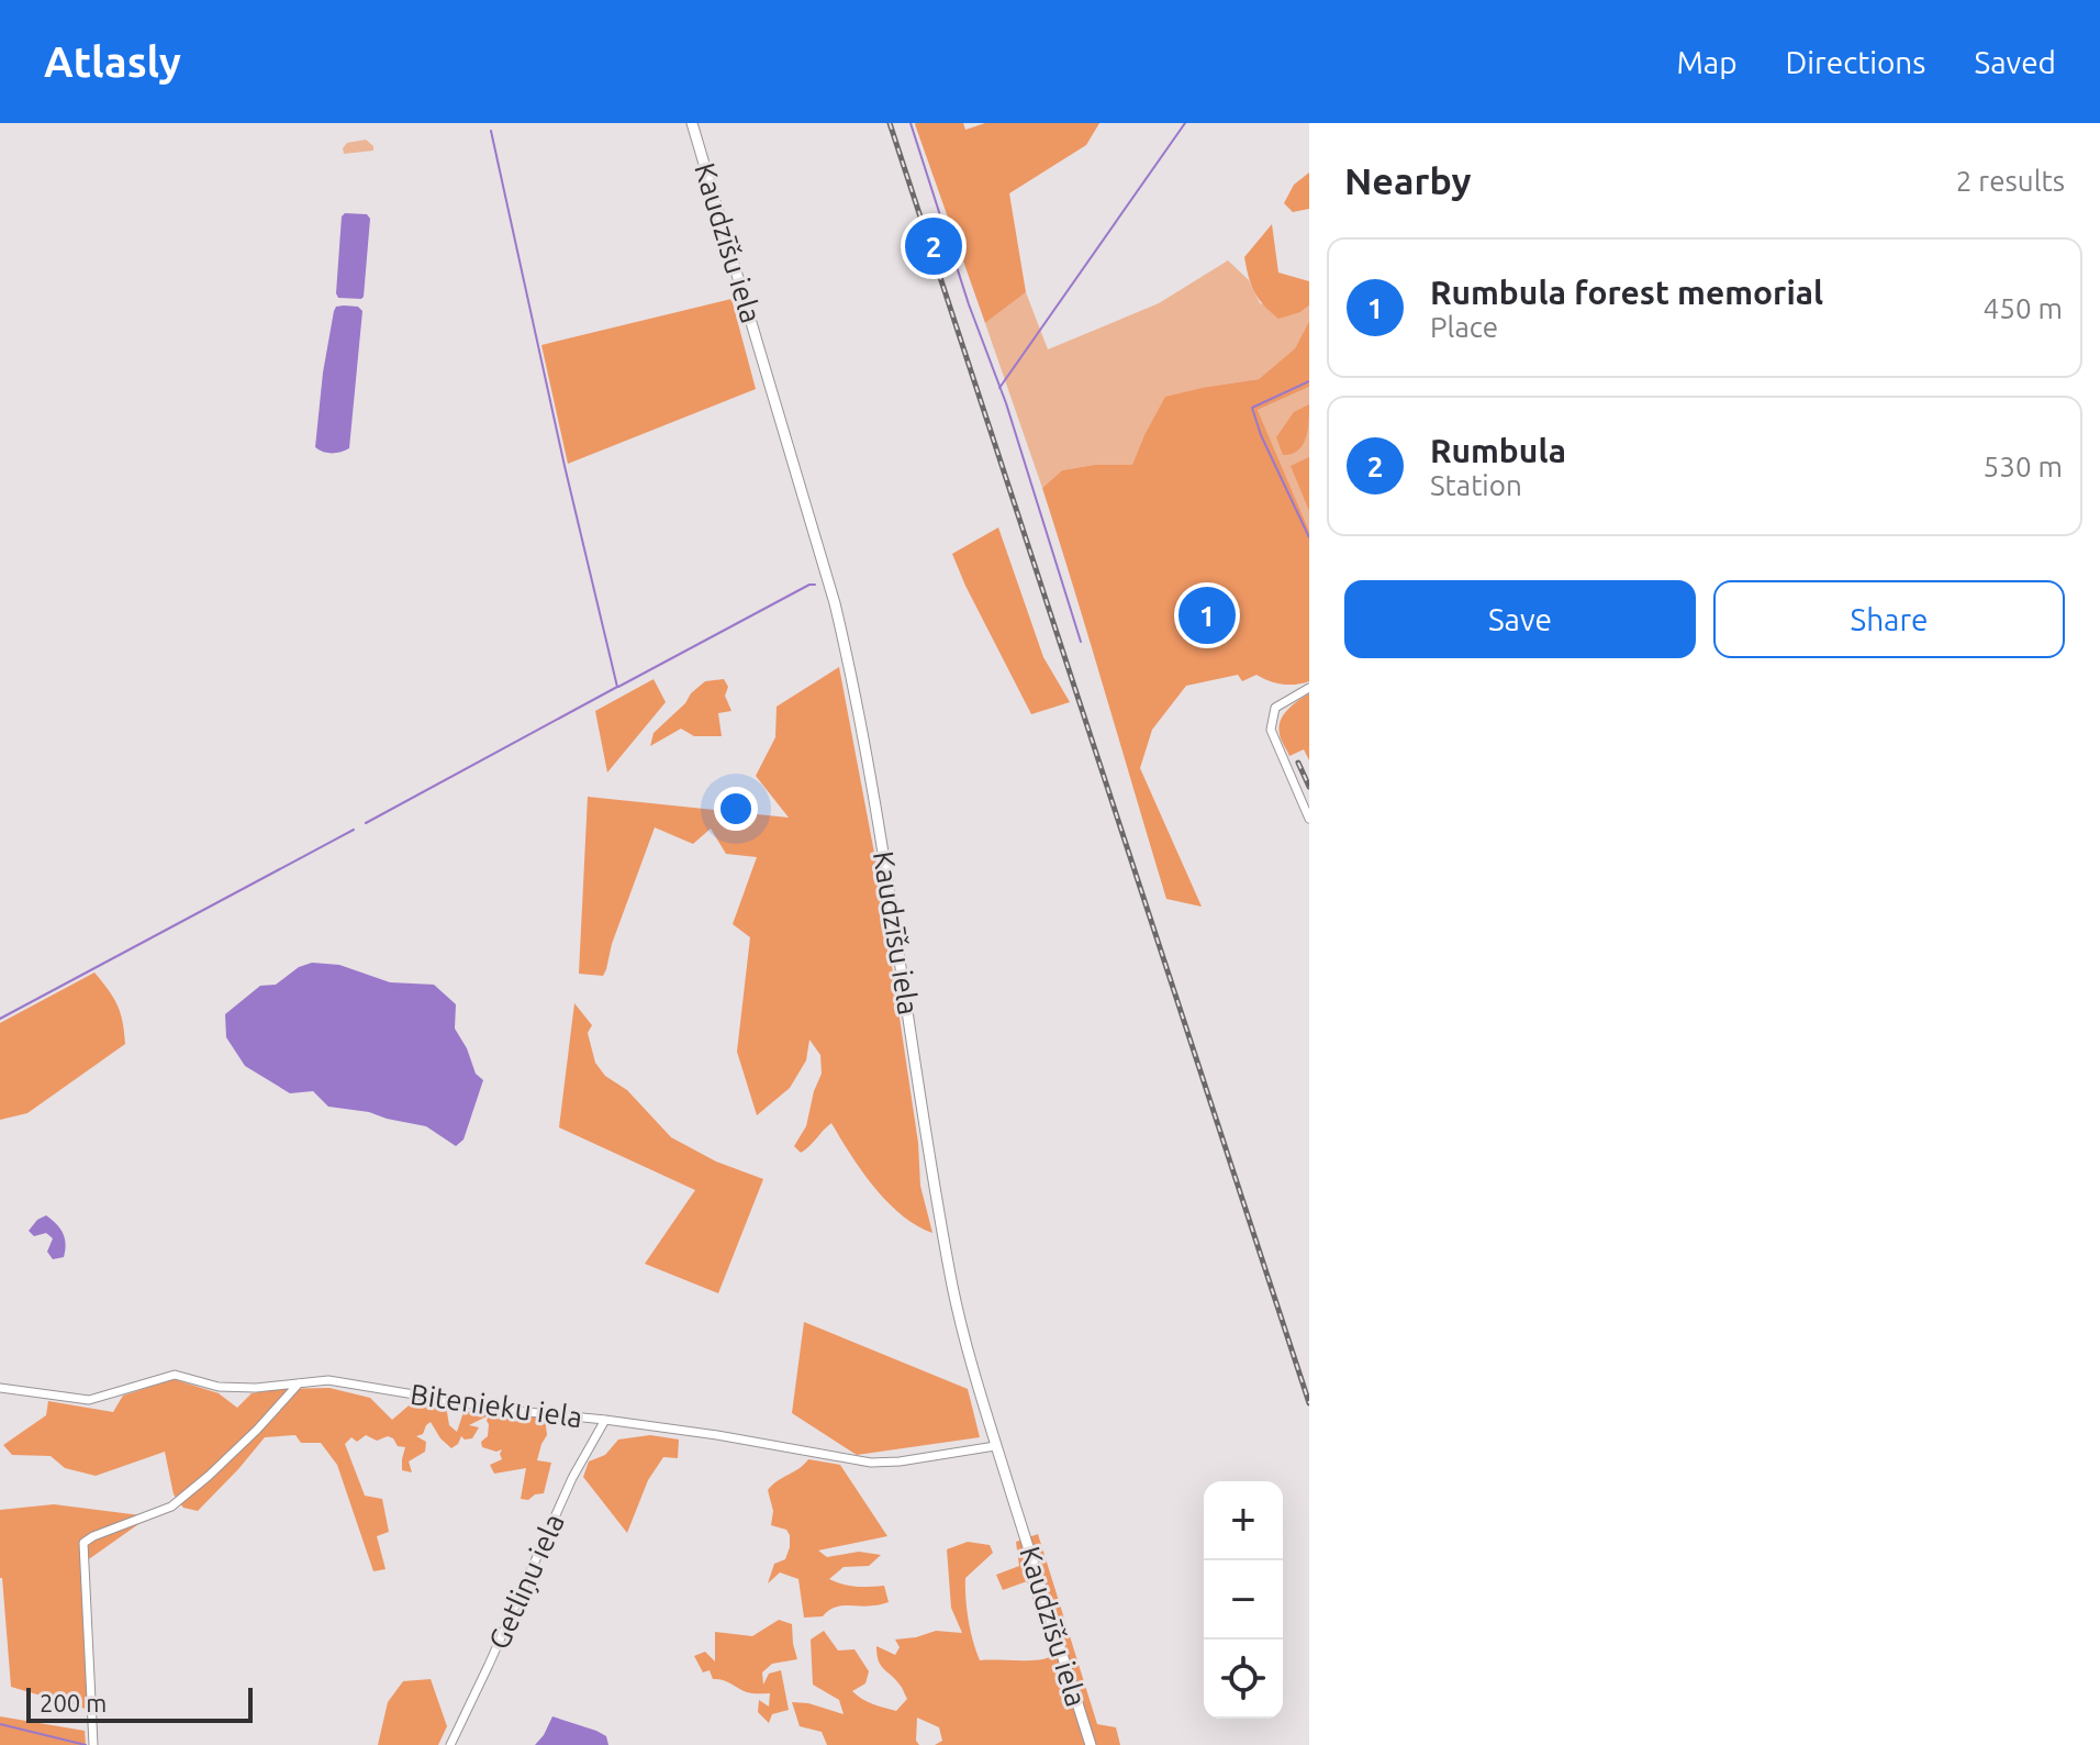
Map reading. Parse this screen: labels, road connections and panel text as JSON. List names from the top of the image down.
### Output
{
  "streets": {
    "street": ["Kaudzīšu iela", "Bitenieku iela", "Getliņu iela"]
  },
  "crossings": [
    ["Kaudzīšu iela", "Bitenieku iela"],
    ["Bitenieku iela", "Getliņu iela"]
  ],
  "scale_bar": "200 m",
  "page": {
    "header": "Atlasly",
    "nav": ["Map", "Directions", "Saved"],
    "heading": ["Nearby", "2 results"],
    "pins": ["2", "1"],
    "list": [
      {
        "mark": "1",
        "name": "Rumbula forest memorial",
        "note": "Place",
        "value": "450 m"
      },
      {
        "mark": "2",
        "name": "Rumbula",
        "note": "Station",
        "value": "530 m"
      }
    ],
    "buttons": ["Save", "Share"],
    "map_buttons": ["+", "−"],
    "scale": "200 m"
  }
}
